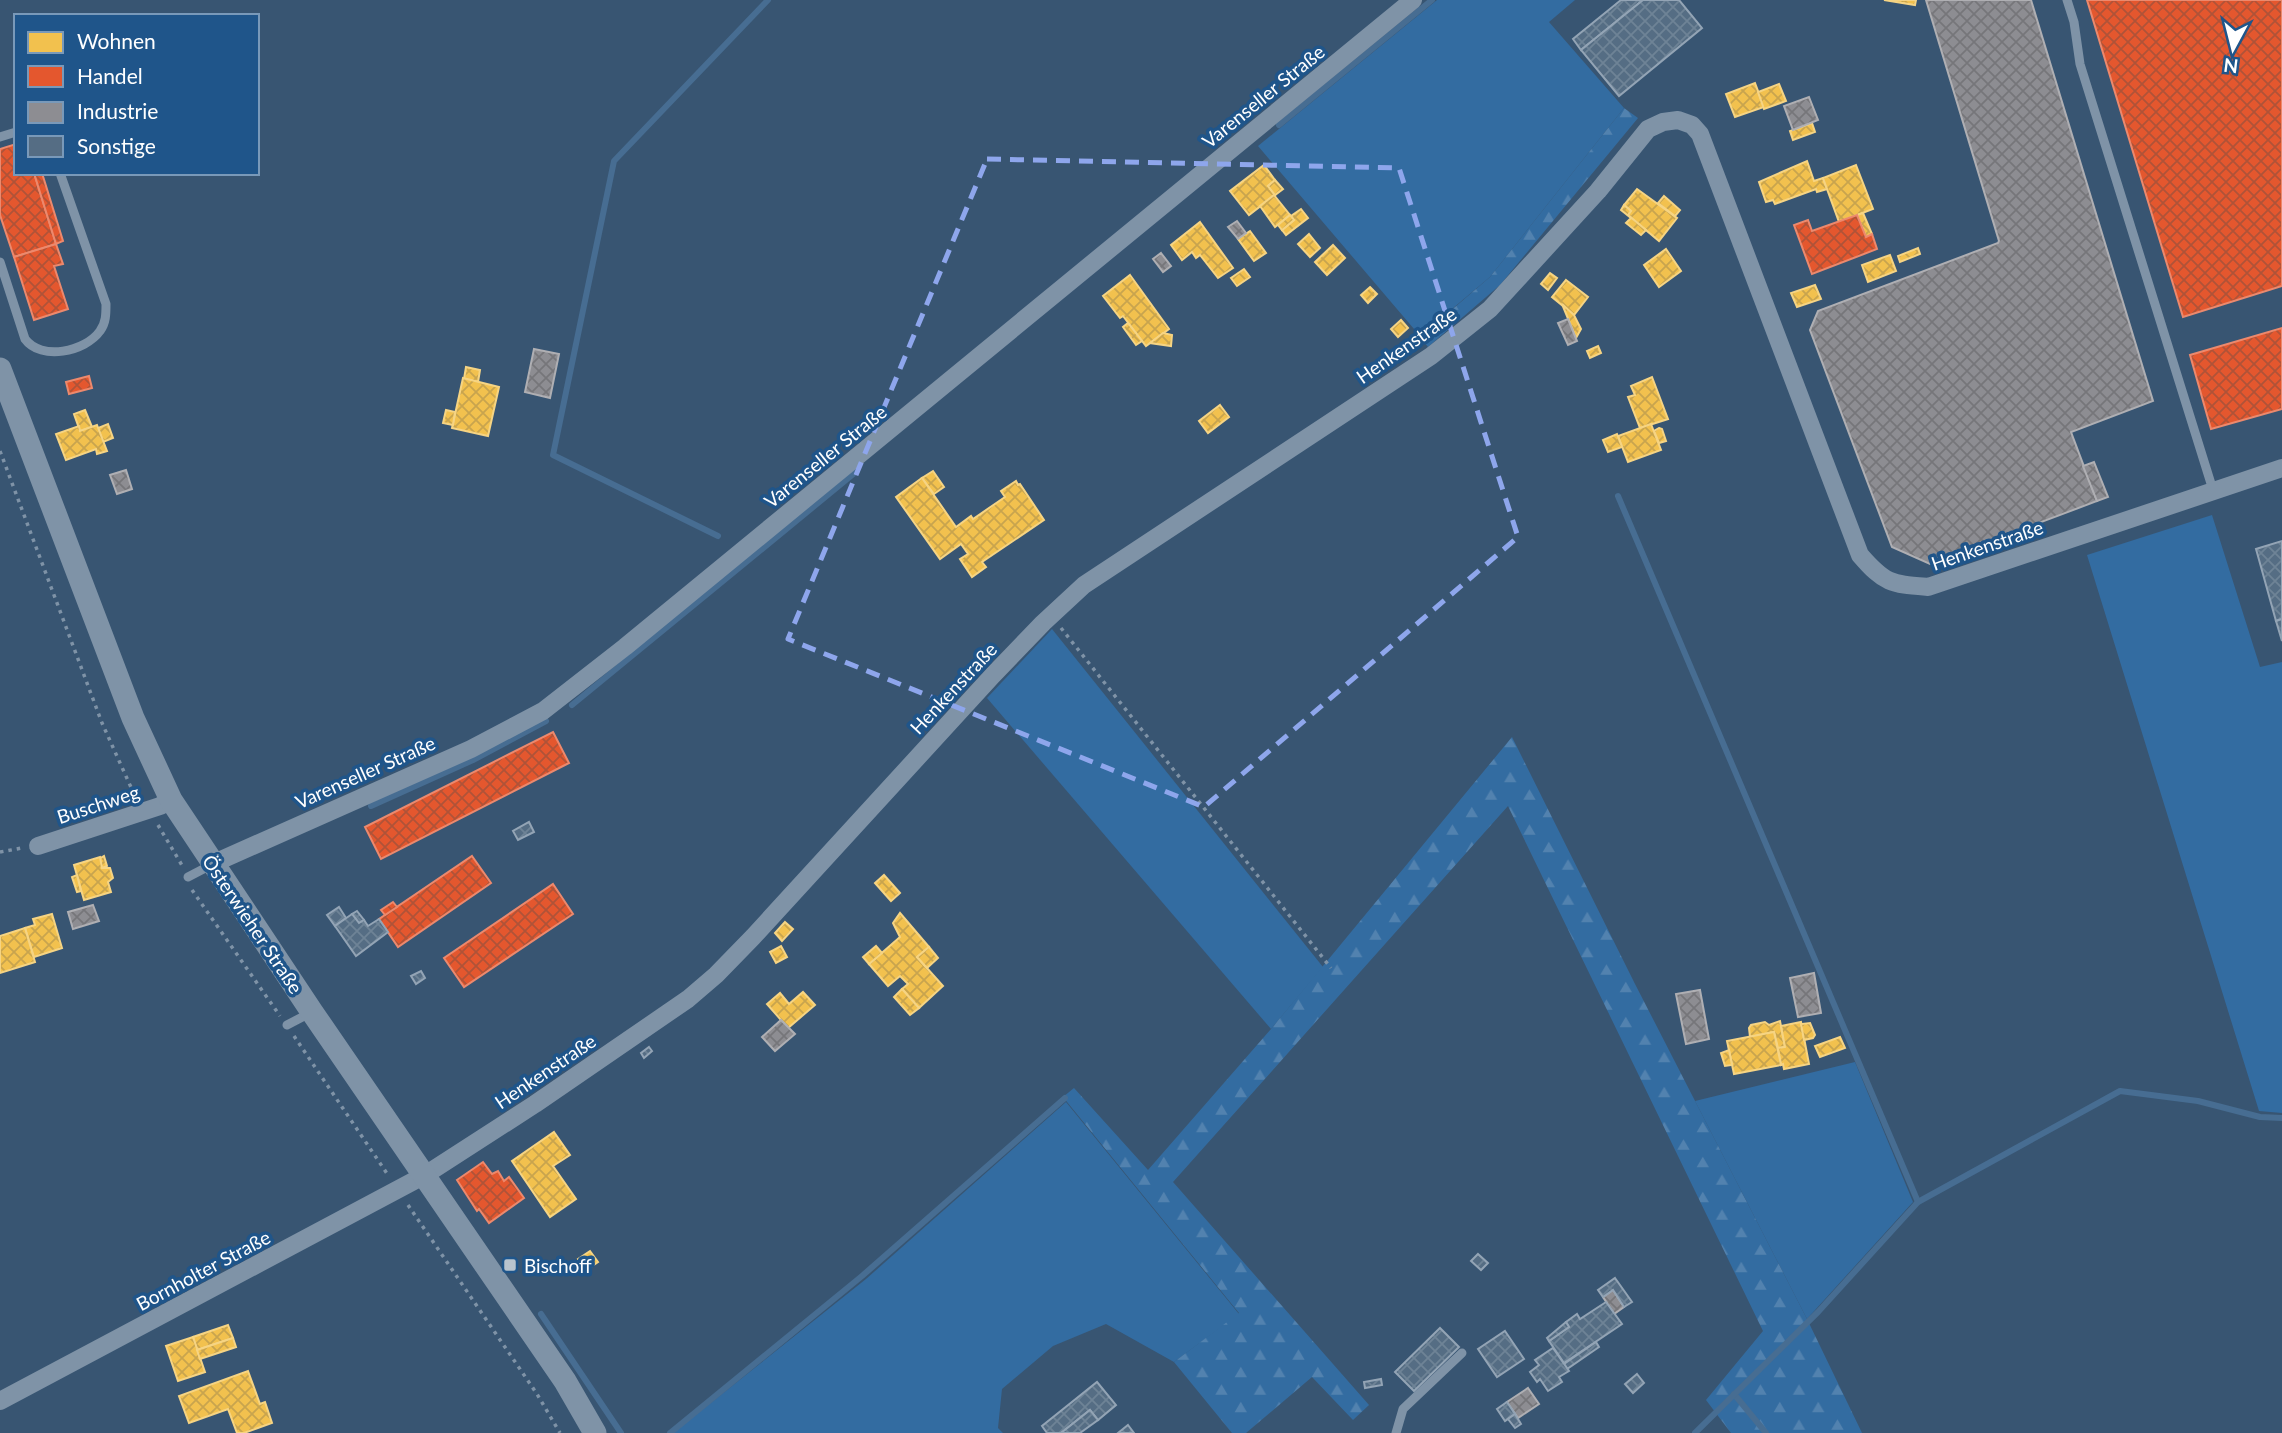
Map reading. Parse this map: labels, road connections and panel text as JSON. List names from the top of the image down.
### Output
{
  "streets": {
    "street": [
      "Varenseller Straße",
      "Henkenstraße",
      "Buschweg",
      "Österwieher Straße",
      "Bornholter Straße"
    ]
  },
  "crossings": [
    ["Varenseller Straße", "Österwieher Straße"],
    ["Henkenstraße", "Österwieher Straße"],
    ["Henkenstraße", "Bornholter Straße"],
    ["Buschweg", "Österwieher Straße"],
    ["Österwieher Straße", "Bornholter Straße"]
  ],
  "places": {
    "transit": ["Bischoff"]
  },
  "legend": [
    "Wohnen",
    "Handel",
    "Industrie",
    "Sonstige"
  ],
  "north": "bottom"
}
